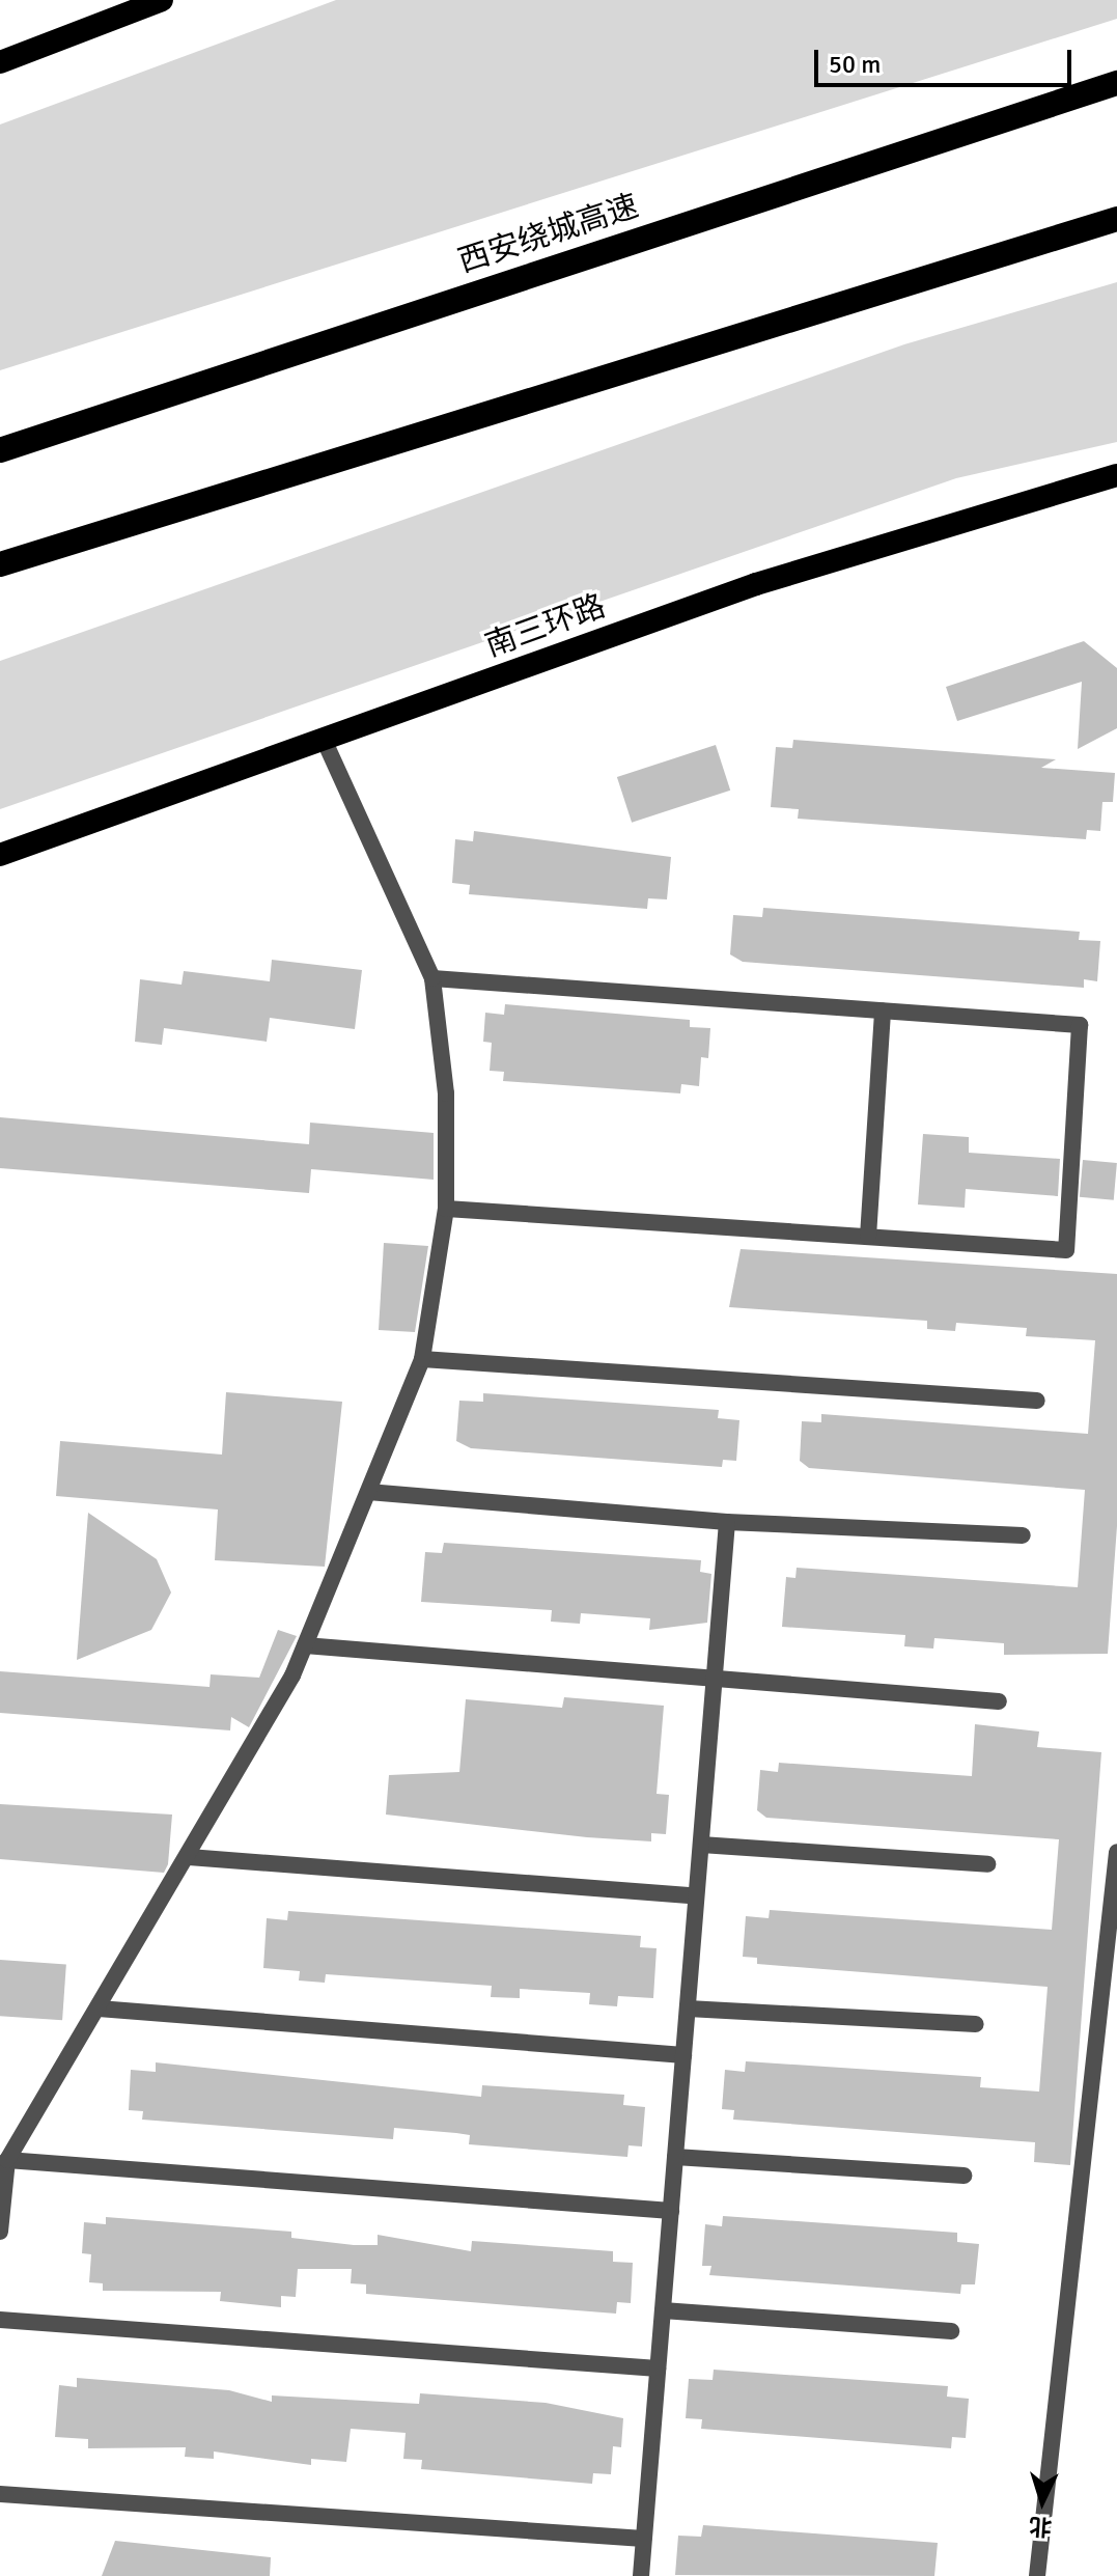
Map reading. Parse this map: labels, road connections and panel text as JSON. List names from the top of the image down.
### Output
{
  "streets": {
    "highway": ["西安绕城高速", "南三环路"]
  },
  "scale_bar": "50 m",
  "north": "bottom"
}
